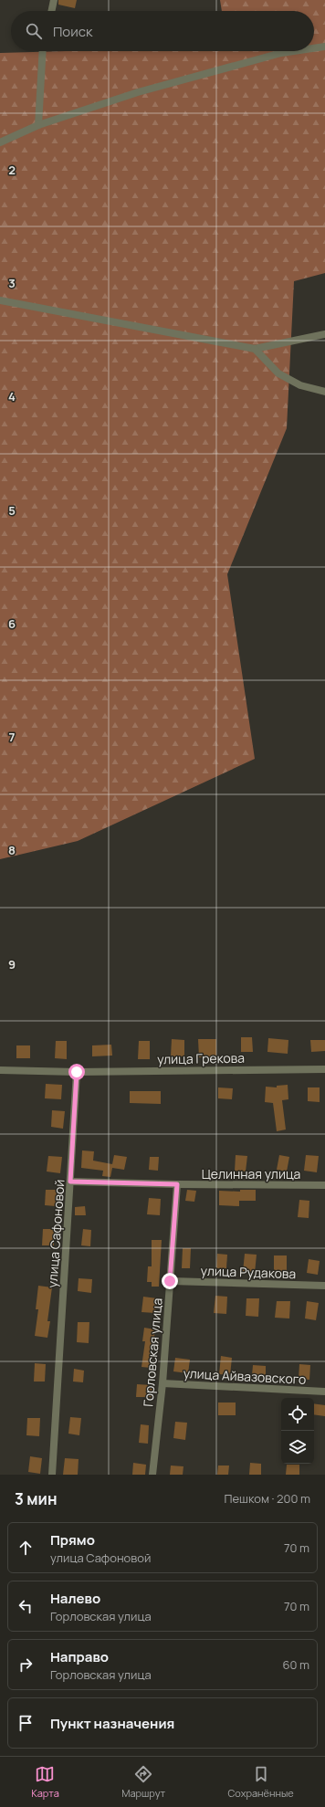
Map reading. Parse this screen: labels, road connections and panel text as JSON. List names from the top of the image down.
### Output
{
  "streets": {
    "street": [
      "улица Грекова",
      "Целинная улица",
      "улица Сафоновой",
      "улица Рудакова",
      "Горловская улица",
      "улица Айвазовского"
    ]
  },
  "crossings": [
    ["улица Грекова", "улица Сафоновой"],
    ["Целинная улица", "Горловская улица"],
    ["улица Рудакова", "Горловская улица"],
    ["Горловская улица", "улица Айвазовского"]
  ],
  "page": {
    "search": "Поиск",
    "heading": ["3 мин", "Пешком · 200 m"],
    "list": [
      ["Прямо", "улица Сафоновой", "70 m"],
      ["Налево", "Горловская улица", "70 m"],
      ["Направо", "Горловская улица", "60 m"],
      "Пункт назначения"
    ],
    "nav": ["Карта", "Маршрут", "Сохранённые"]
  },
  "grid": {
    "rows": [
      "2",
      "3",
      "4",
      "5",
      "6",
      "7",
      "8",
      "9"
    ]
  }
}
